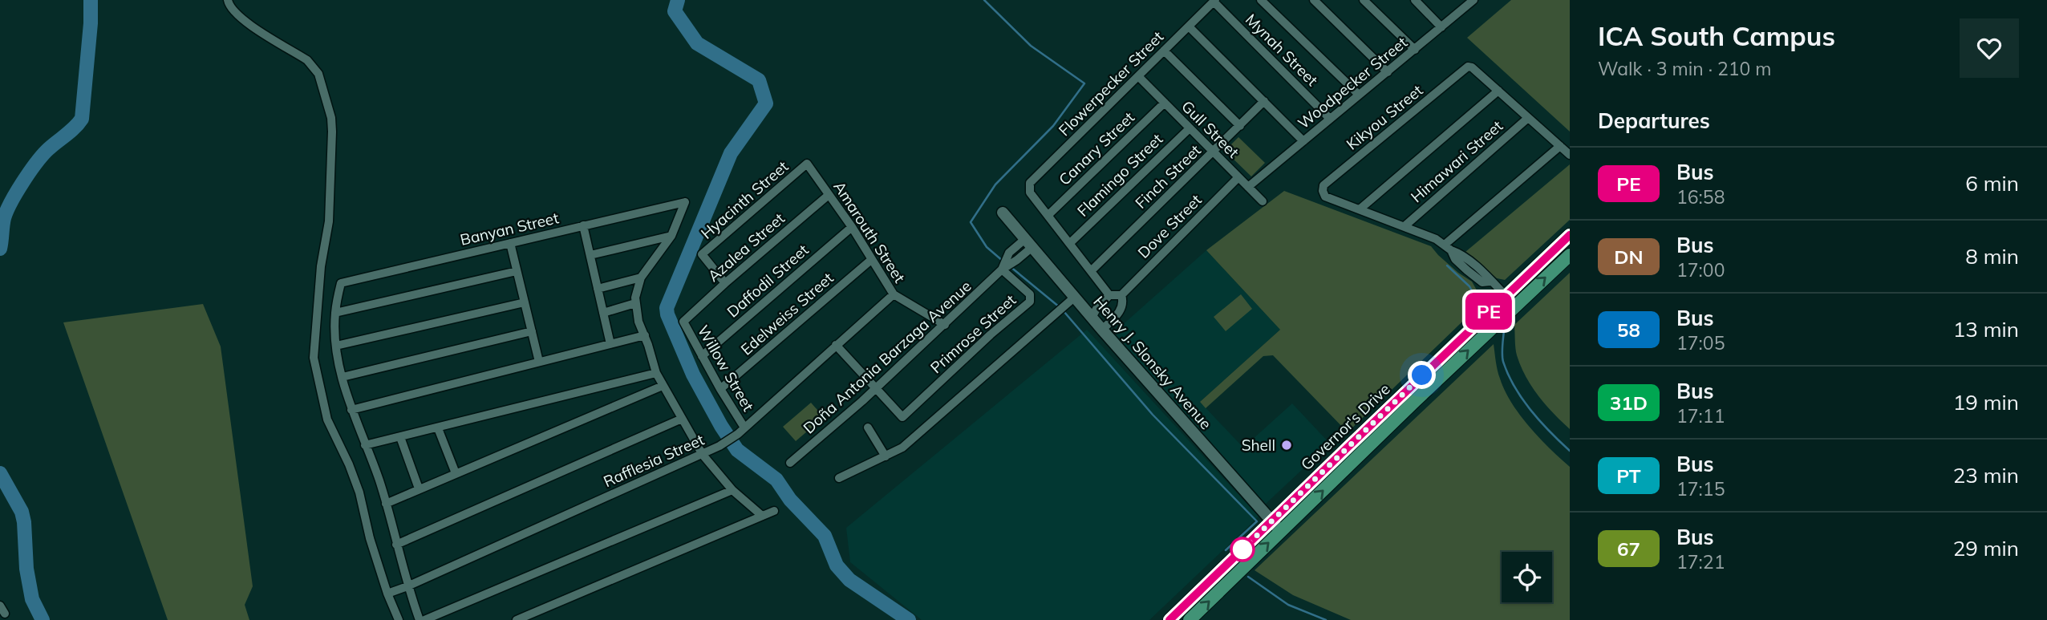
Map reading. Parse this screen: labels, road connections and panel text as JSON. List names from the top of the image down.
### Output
{
  "streets": {
    "main road": ["Governor's Drive"],
    "street": [
      "Mynah Street",
      "Woodpecker Street",
      "Flowerpecker Street",
      "Kikyou Street",
      "Gull Street",
      "Canary Street",
      "Himawari Street",
      "Flamingo Street",
      "Finch Street",
      "Hyacinth Street",
      "Dove Street",
      "Banyan Street",
      "Amarouth Street",
      "Azalea Street",
      "Daffodil Street",
      "Edelweiss Street",
      "Primrose Street",
      "Doña Antonia Barzaga Avenue",
      "Henry J. Slonsky Avenue",
      "Willow Street",
      "Rafflesia Street"
    ]
  },
  "crossings": [
    ["Mynah Street", "Woodpecker Street"],
    ["Mynah Street", "Flowerpecker Street"],
    ["Woodpecker Street", "Gull Street"],
    ["Flowerpecker Street", "Gull Street"],
    ["Flowerpecker Street", "Canary Street"],
    ["Gull Street", "Canary Street"],
    ["Gull Street", "Flamingo Street"],
    ["Gull Street", "Finch Street"],
    ["Gull Street", "Dove Street"],
    ["Hyacinth Street", "Amarouth Street"],
    ["Hyacinth Street", "Azalea Street"],
    ["Dove Street", "Henry J. Slonsky Avenue"],
    ["Amarouth Street", "Azalea Street"],
    ["Amarouth Street", "Daffodil Street"],
    ["Amarouth Street", "Edelweiss Street"],
    ["Amarouth Street", "Doña Antonia Barzaga Avenue"],
    ["Amarouth Street", "Rafflesia Street"],
    ["Azalea Street", "Willow Street"],
    ["Daffodil Street", "Willow Street"],
    ["Edelweiss Street", "Willow Street"],
    ["Primrose Street", "Doña Antonia Barzaga Avenue"],
    ["Doña Antonia Barzaga Avenue", "Henry J. Slonsky Avenue"],
    ["Henry J. Slonsky Avenue", "Governor's Drive"],
    ["Willow Street", "Rafflesia Street"]
  ],
  "places": ["Shell"],
  "lines": ["bus line PE"],
  "page": {
    "on_map": "PE",
    "heading": [
      ["ICA South Campus", "Walk · 3 min · 210 m"],
      "Departures"
    ],
    "list": [
      {
        "mark": "PE",
        "name": "Bus",
        "note": "16:58",
        "value": "6 min"
      },
      {
        "mark": "DN",
        "name": "Bus",
        "note": "17:00",
        "value": "8 min"
      },
      {
        "mark": "58",
        "name": "Bus",
        "note": "17:05",
        "value": "13 min"
      },
      {
        "mark": "31D",
        "name": "Bus",
        "note": "17:11",
        "value": "19 min"
      },
      {
        "mark": "PT",
        "name": "Bus",
        "note": "17:15",
        "value": "23 min"
      },
      {
        "mark": "67",
        "name": "Bus",
        "note": "17:21",
        "value": "29 min"
      }
    ]
  }
}
